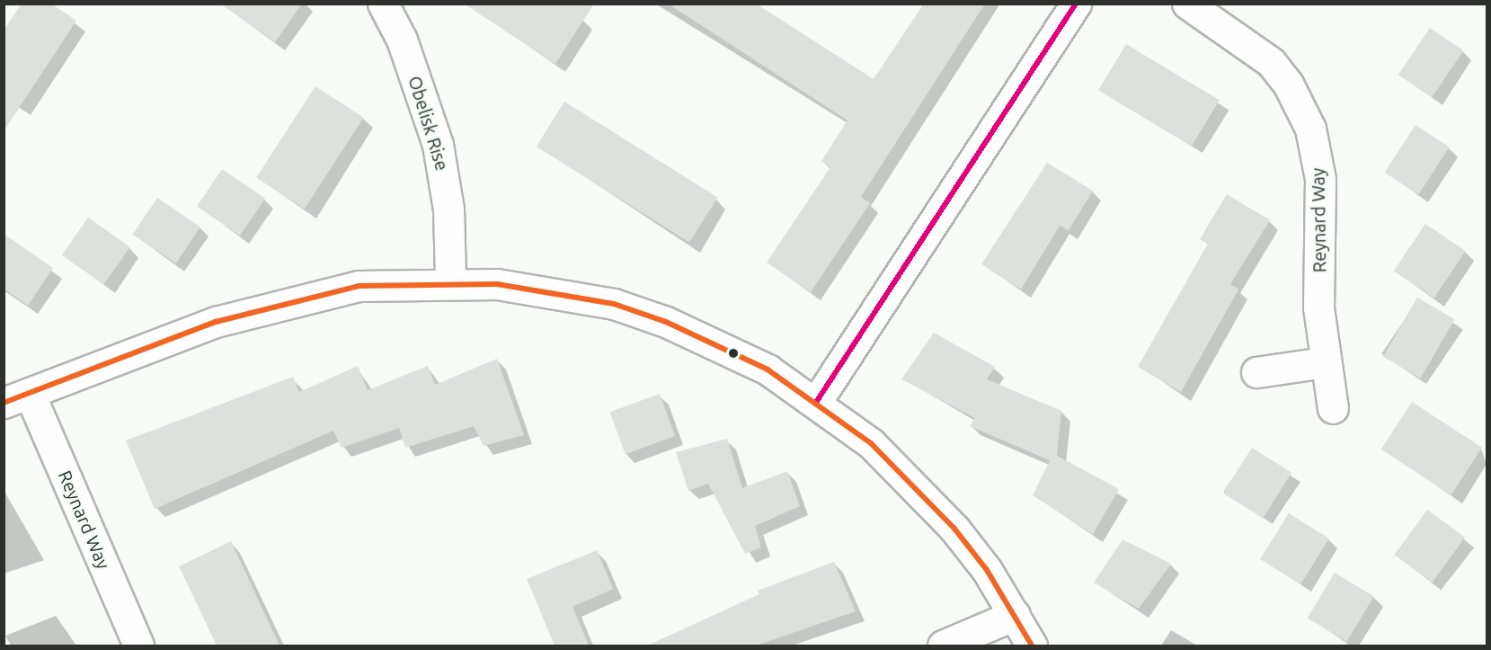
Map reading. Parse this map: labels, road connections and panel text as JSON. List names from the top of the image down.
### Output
{
  "streets": {
    "street": ["Obelisk Rise", "Reynard Way"]
  },
  "crossings": [
    ["Obelisk Rise", "Reynard Way"]
  ]
}
